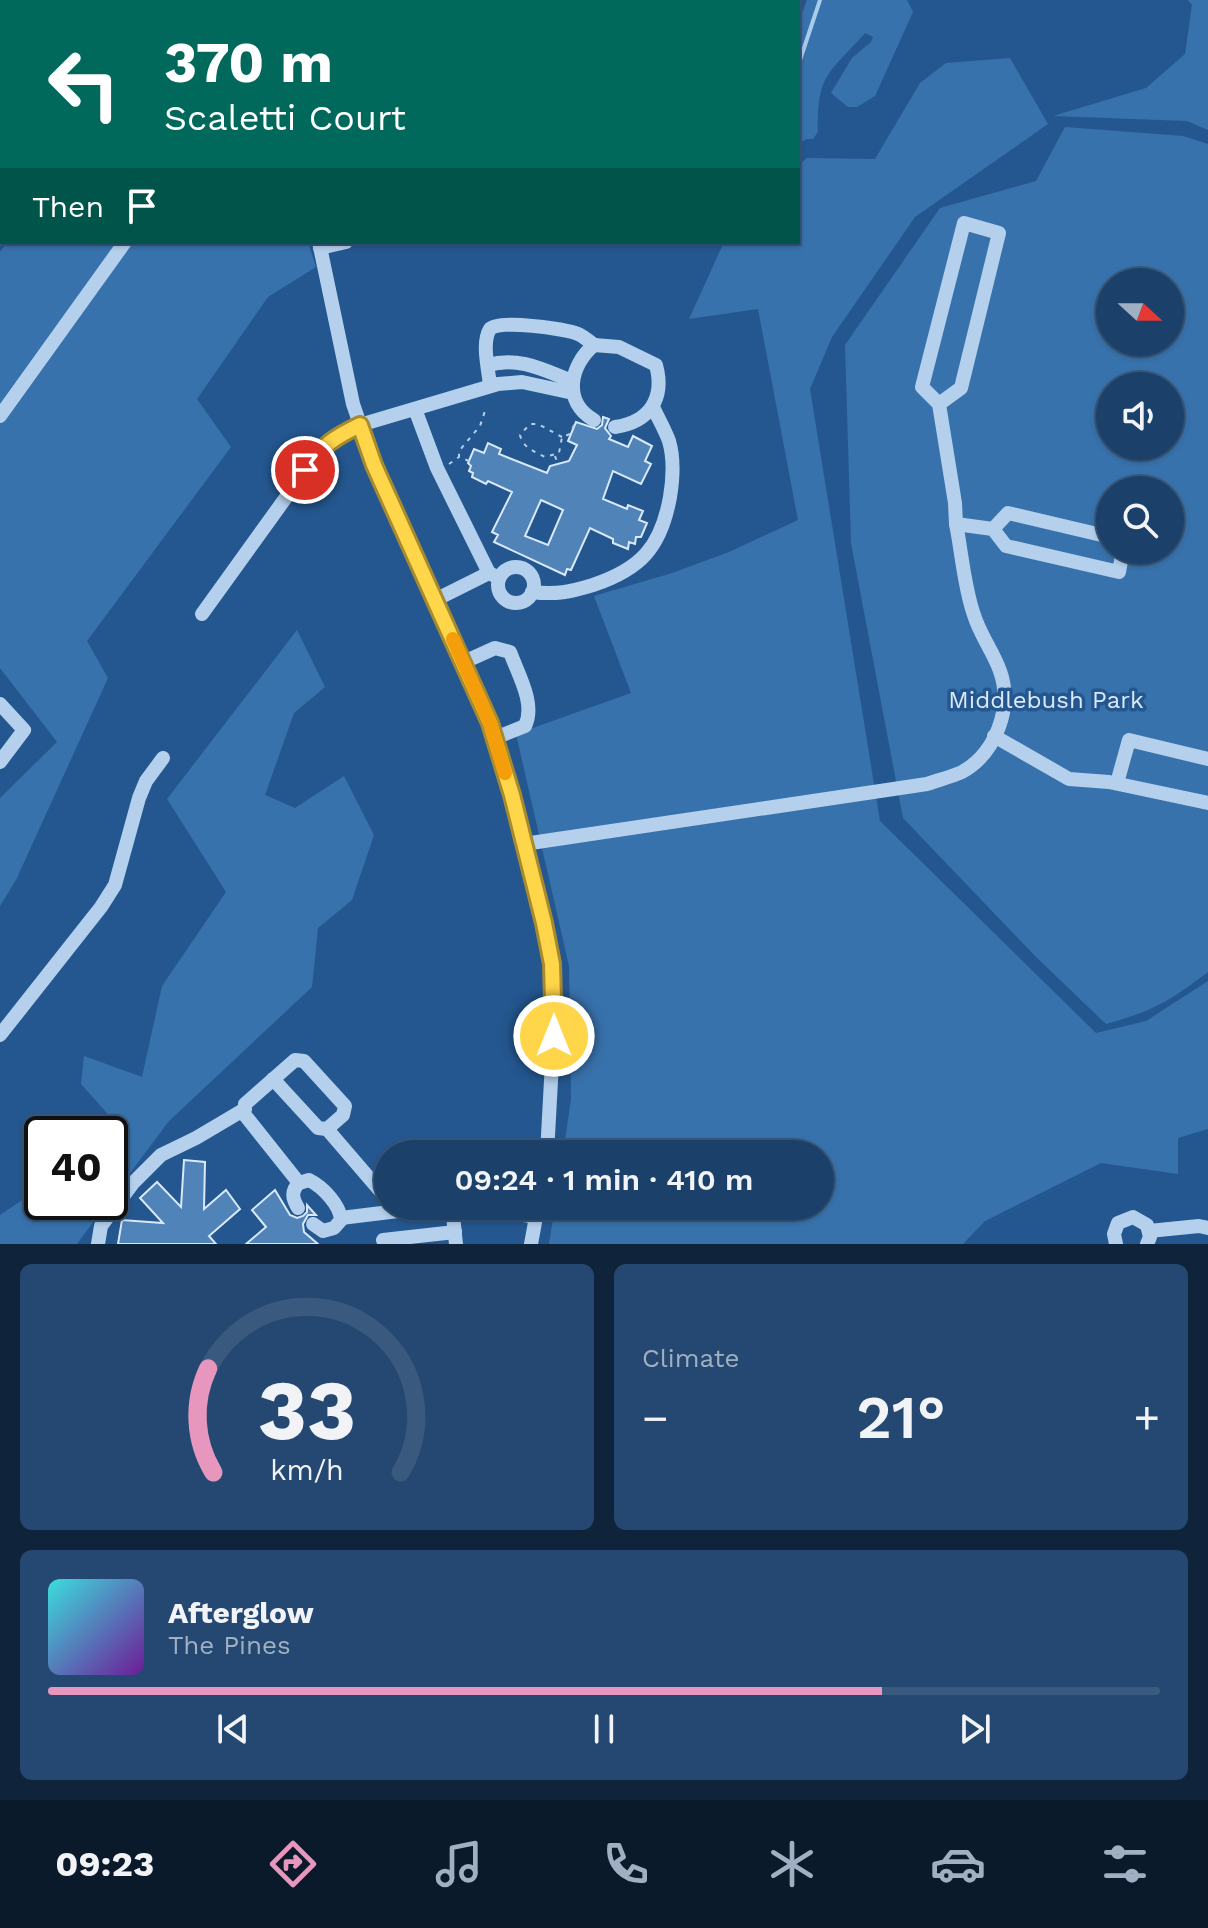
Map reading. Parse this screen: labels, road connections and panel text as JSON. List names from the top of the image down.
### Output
{
  "parks": ["Middlebush Park"],
  "north": "right",
  "page": {
    "turn": ["370 m", "Scaletti Court"],
    "then": "Then",
    "limit": "40",
    "trip": "09:24 · 1 min · 410 m",
    "tile": "Climate",
    "heat": ["−", "21°", "+"],
    "song": ["Afterglow", "The Pines"],
    "tabs": "09:23",
    "gauge": ["33", "km/h"]
  }
}
